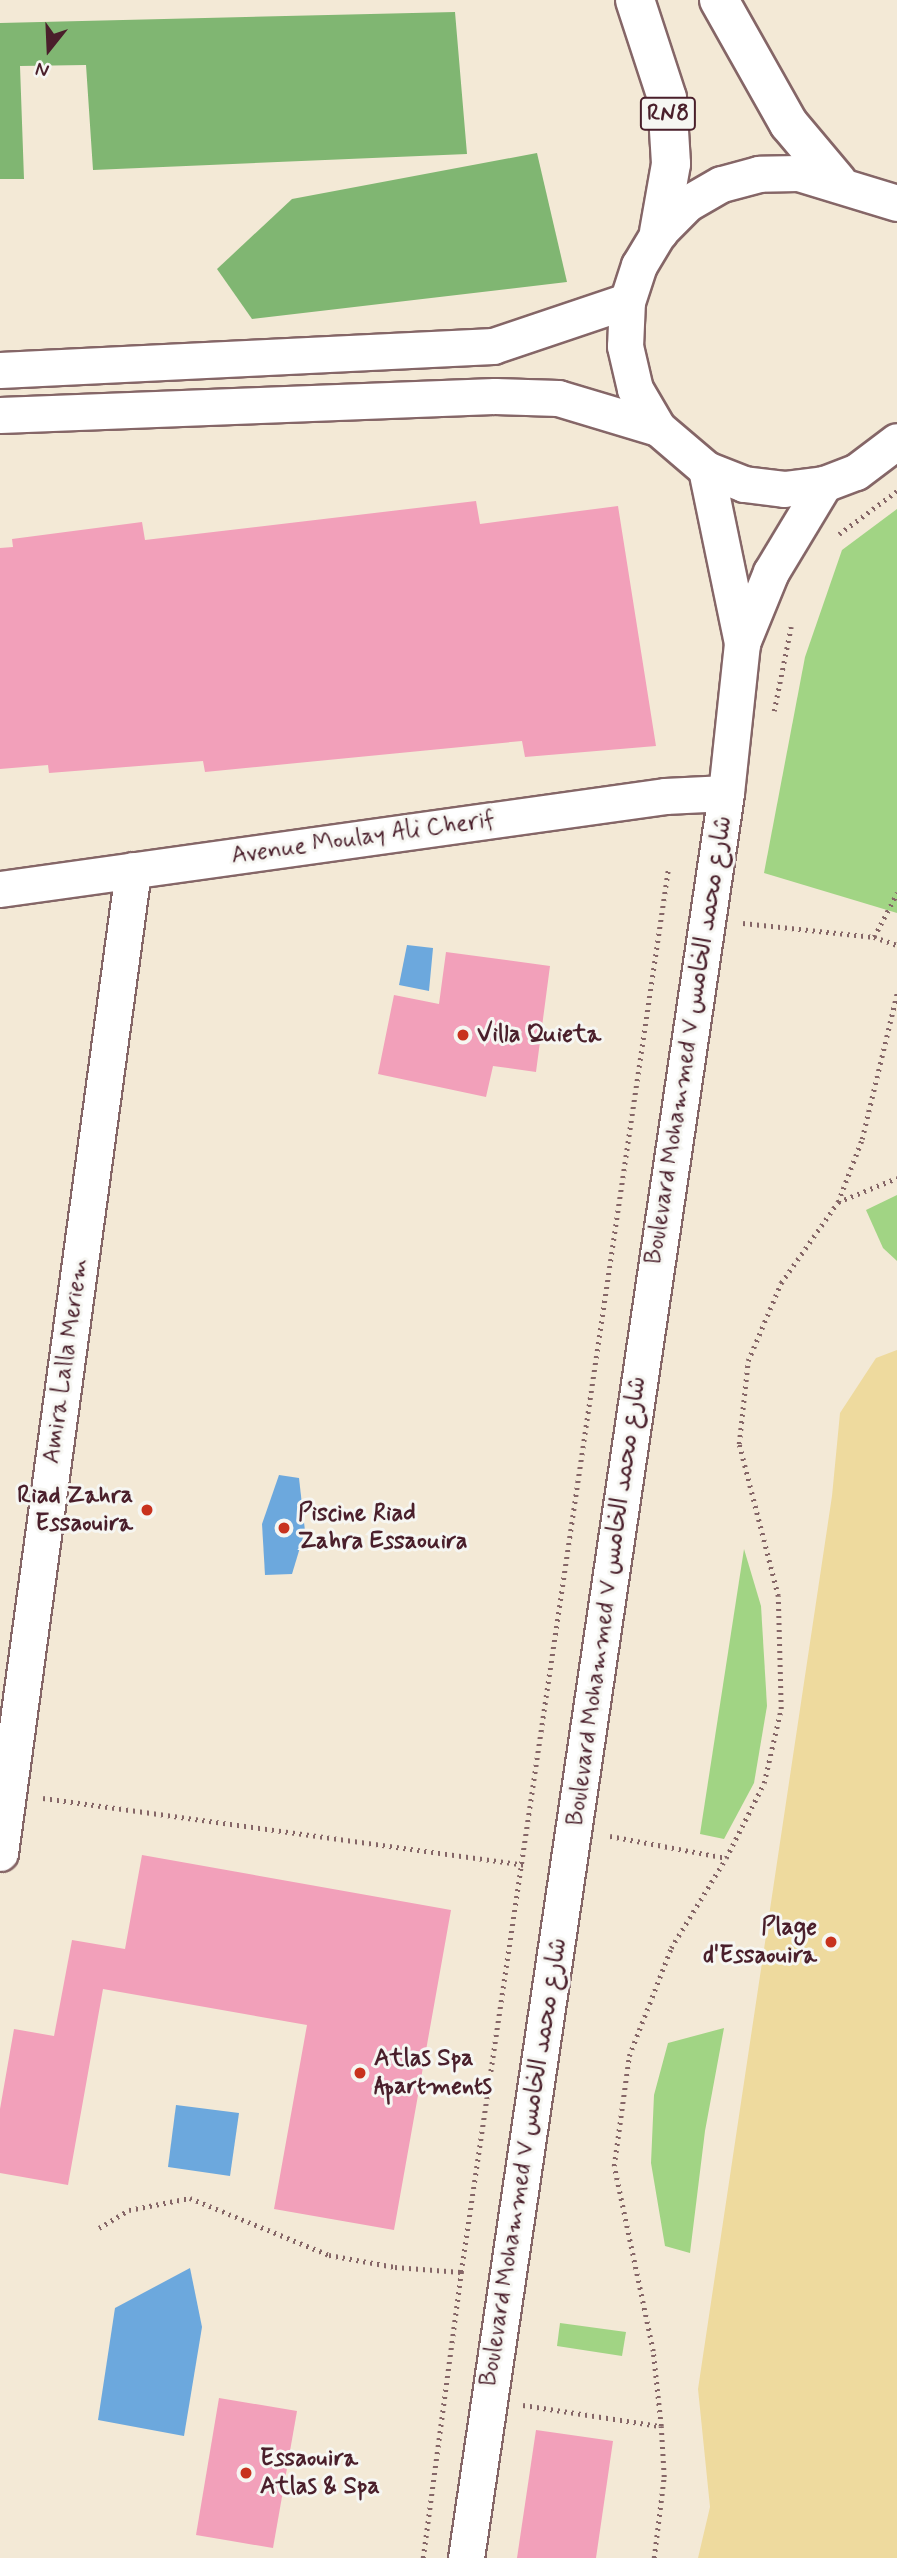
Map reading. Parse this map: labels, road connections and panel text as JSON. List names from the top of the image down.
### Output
{
  "streets": {
    "highway": ["RN8"],
    "street": ["Avenue Moulay Ali Cherif", "Boulevard Mohammed V شارع محمد الخامس", "Amira Lalla Meriem"]
  },
  "crossings": [
    ["Avenue Moulay Ali Cherif", "Boulevard Mohammed V شارع محمد الخامس"],
    ["Avenue Moulay Ali Cherif", "Amira Lalla Meriem"]
  ],
  "places": [
    "Villa Quieta",
    "Riad Zahra Essaouira",
    "Piscine Riad Zahra Essaouira",
    "Plage d'Essaouira",
    "Atlas Spa Apartments",
    "Essaouira Atlas & Spa"
  ],
  "north": "bottom"
}
